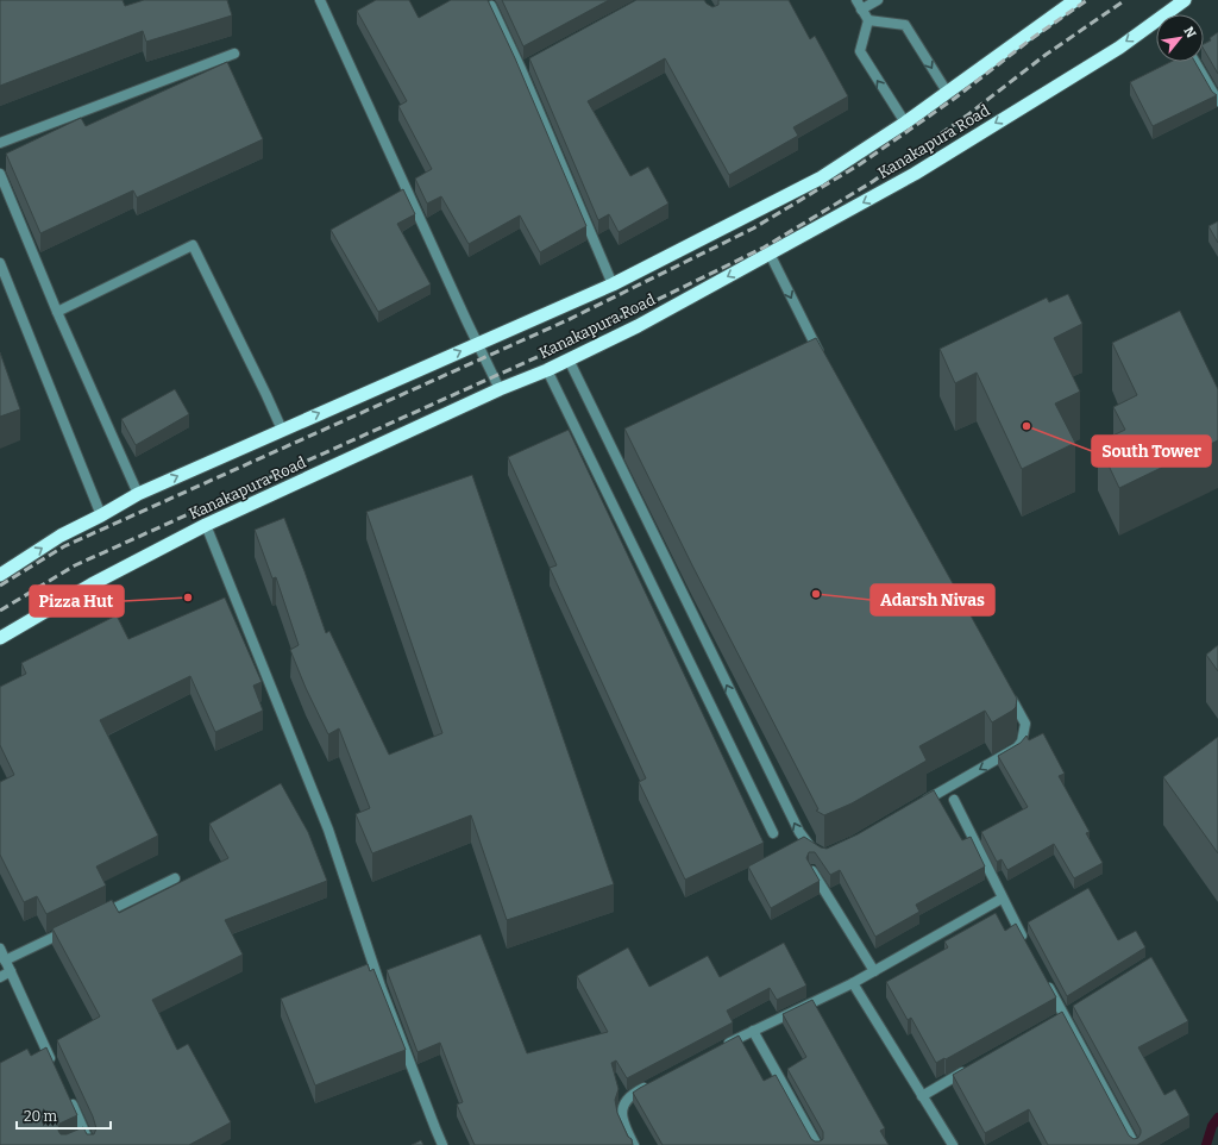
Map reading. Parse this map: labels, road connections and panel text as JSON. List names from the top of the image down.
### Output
{
  "streets": {
    "highway": ["Kanakapura Road"]
  },
  "places": ["South Tower", "Adarsh Nivas", "Pizza Hut"],
  "scale_bar": "20 m",
  "north": "top right"
}
